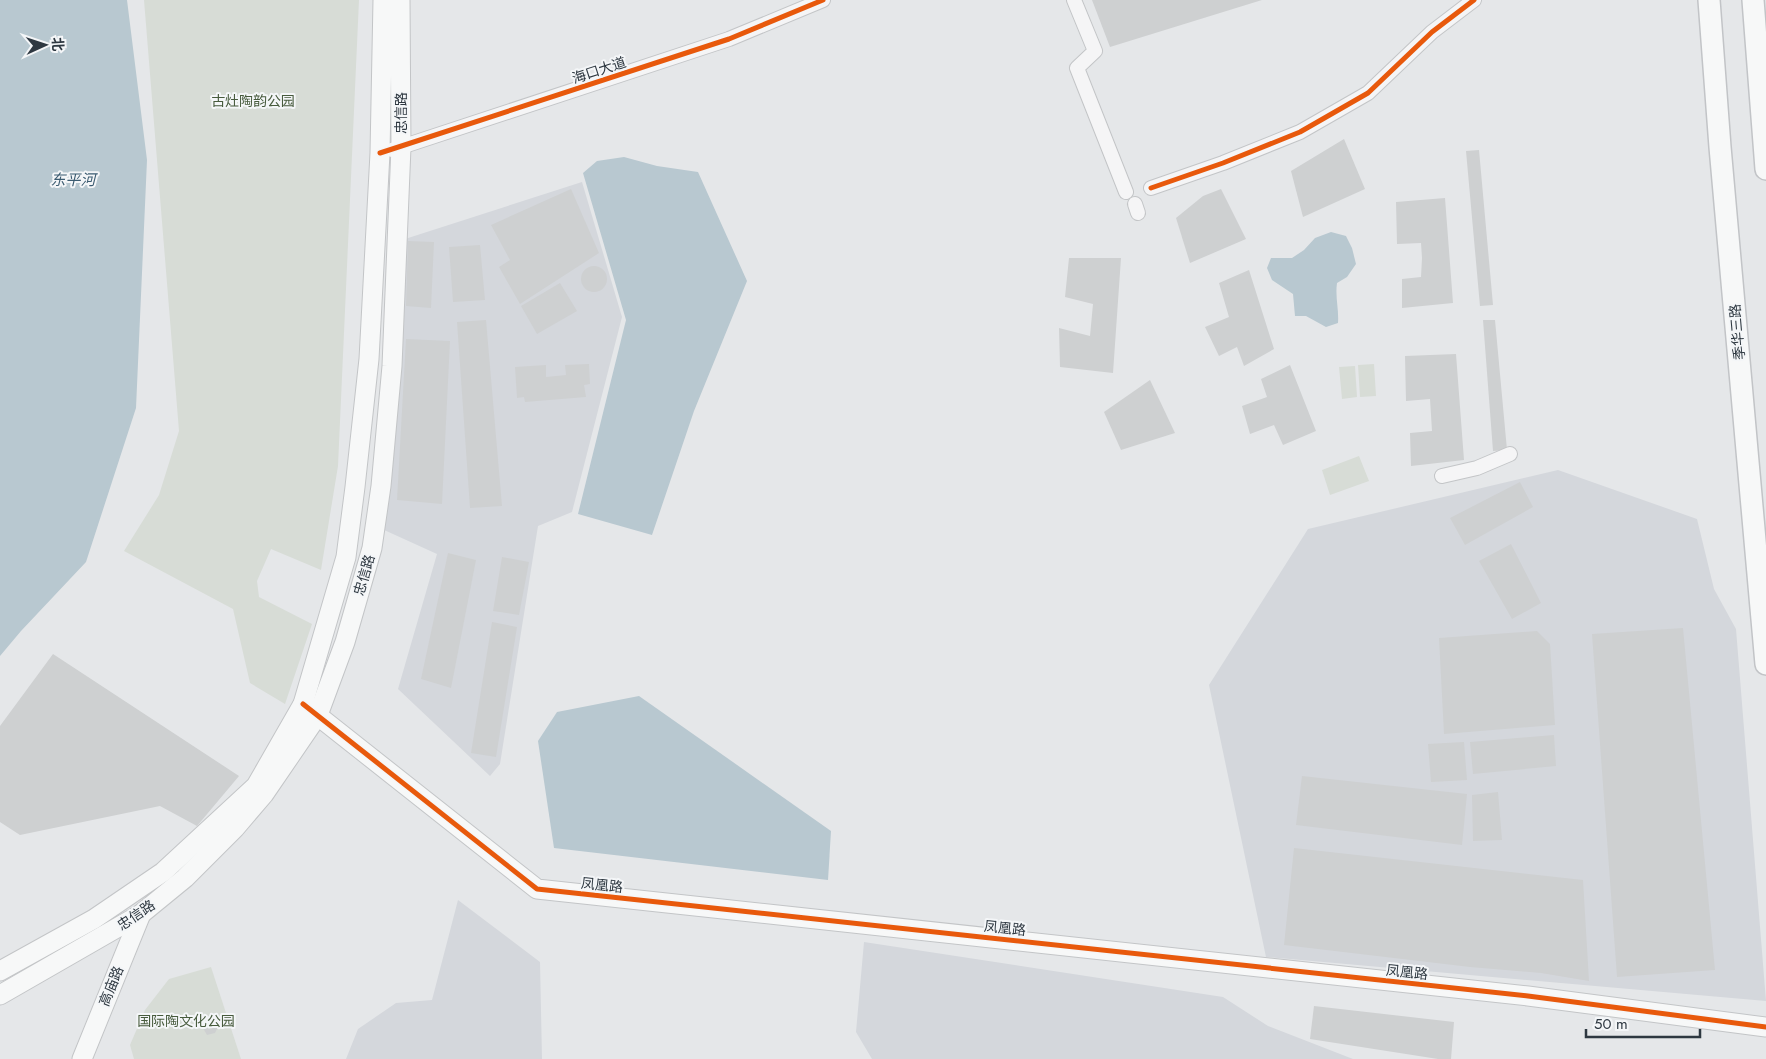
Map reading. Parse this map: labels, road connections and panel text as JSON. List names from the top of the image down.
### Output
{
  "streets": {
    "main road": [
      "忠信路",
      "季华三路",
      "凤凰路",
      "高庙路"
    ],
    "street": ["海口大道"]
  },
  "crossings": [
    ["海口大道", "忠信路"],
    ["忠信路", "凤凰路"],
    ["忠信路", "高庙路"]
  ],
  "water": ["东平河"],
  "parks": ["古灶陶韵公园", "国际陶文化公园"],
  "scale_bar": "50 m",
  "north": "right"
}
